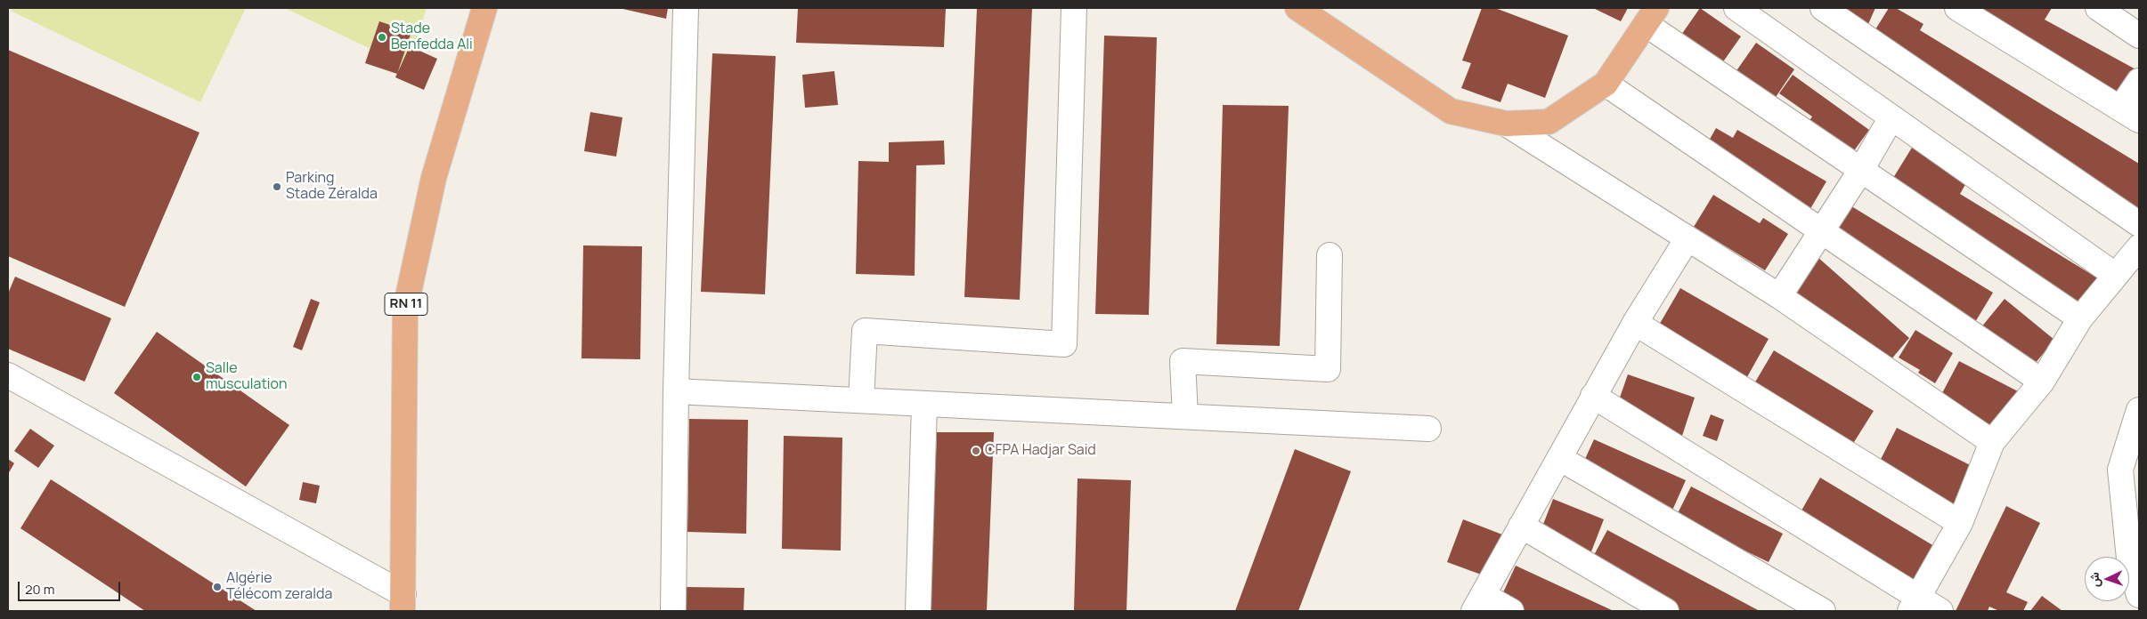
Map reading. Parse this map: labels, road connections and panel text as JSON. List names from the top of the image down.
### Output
{
  "streets": {
    "main road": ["RN 11"]
  },
  "places": [
    "Stade Benfedda Ali",
    "Parking Stade Zéralda",
    "Salle musculation",
    "CFPA Hadjar Said",
    "Algérie Télécom zeralda"
  ],
  "scale_bar": "20 m",
  "north": "left"
}
